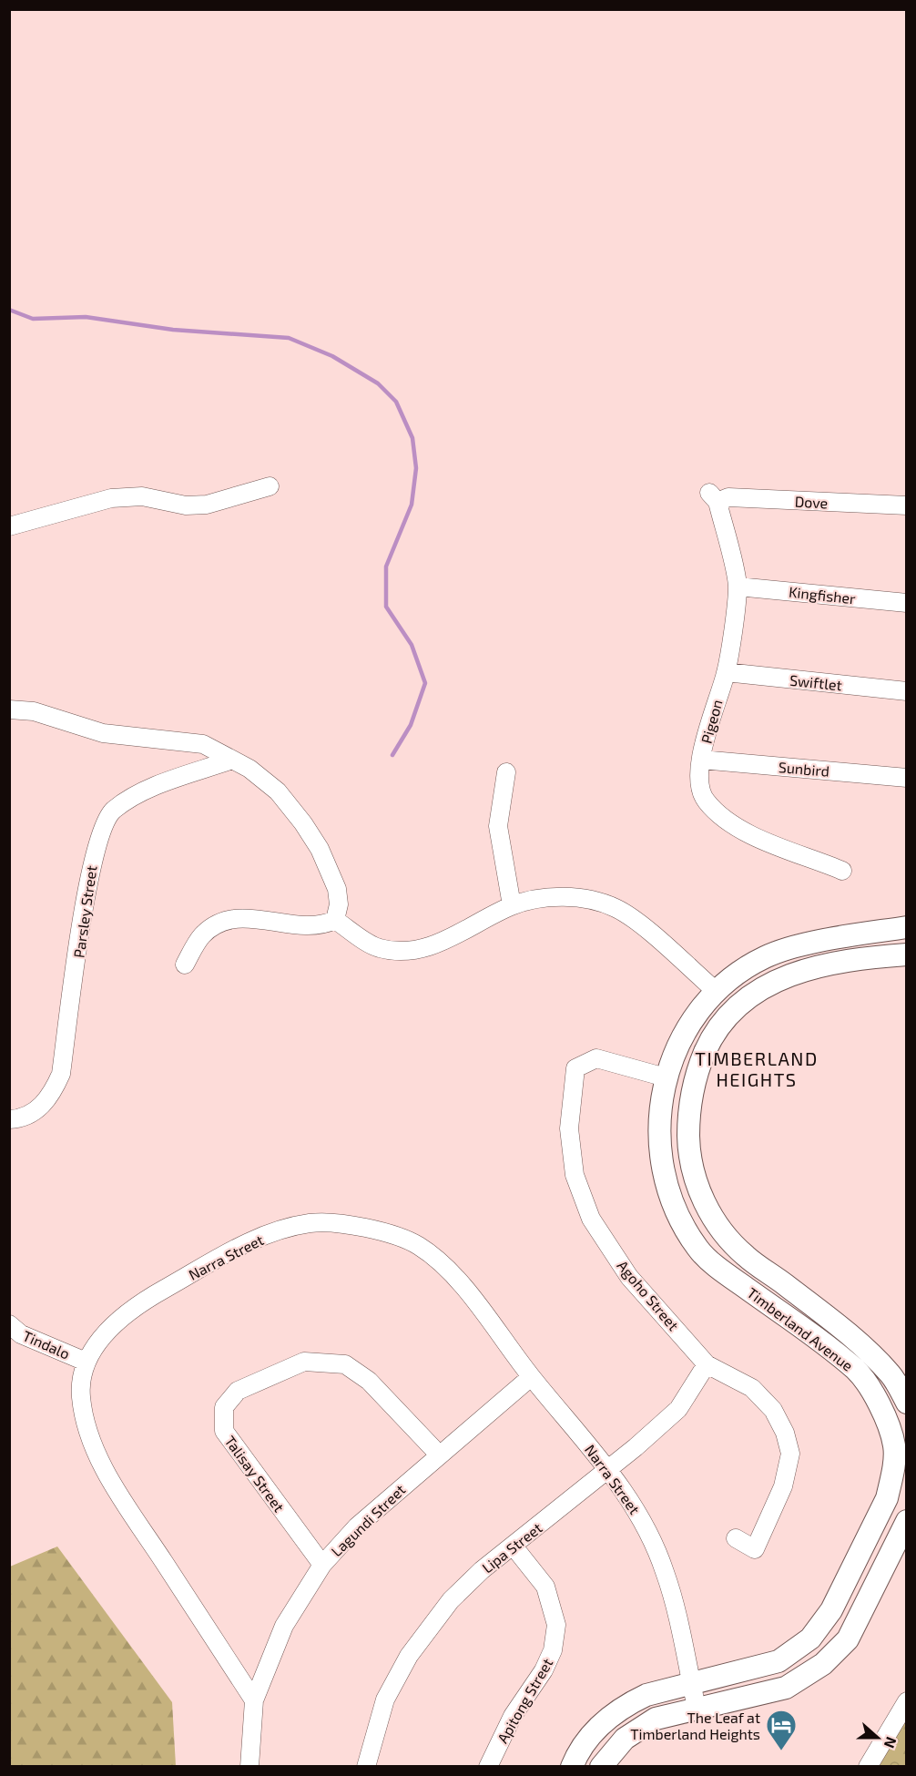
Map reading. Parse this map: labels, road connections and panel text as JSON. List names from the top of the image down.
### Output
{
  "streets": {
    "street": [
      "Dove",
      "Kingfisher",
      "Swiftlet",
      "Pigeon",
      "Sunbird",
      "Parsley Street",
      "Narra Street",
      "Agoho Street",
      "Timberland Avenue",
      "Tindalo",
      "Talisay Street",
      "Lagundi Street",
      "Lipa Street",
      "Apitong Street"
    ]
  },
  "crossings": [
    ["Dove", "Pigeon"],
    ["Kingfisher", "Pigeon"],
    ["Swiftlet", "Pigeon"],
    ["Pigeon", "Sunbird"],
    ["Narra Street", "Timberland Avenue"],
    ["Narra Street", "Tindalo"],
    ["Narra Street", "Lagundi Street"],
    ["Narra Street", "Lipa Street"],
    ["Agoho Street", "Timberland Avenue"],
    ["Agoho Street", "Lipa Street"],
    ["Talisay Street", "Lagundi Street"],
    ["Lipa Street", "Apitong Street"]
  ],
  "districts": ["TIMBERLAND HEIGHTS"],
  "places": {
    "hotel": ["The Leaf at Timberland Heights"]
  },
  "north": "right"
}
